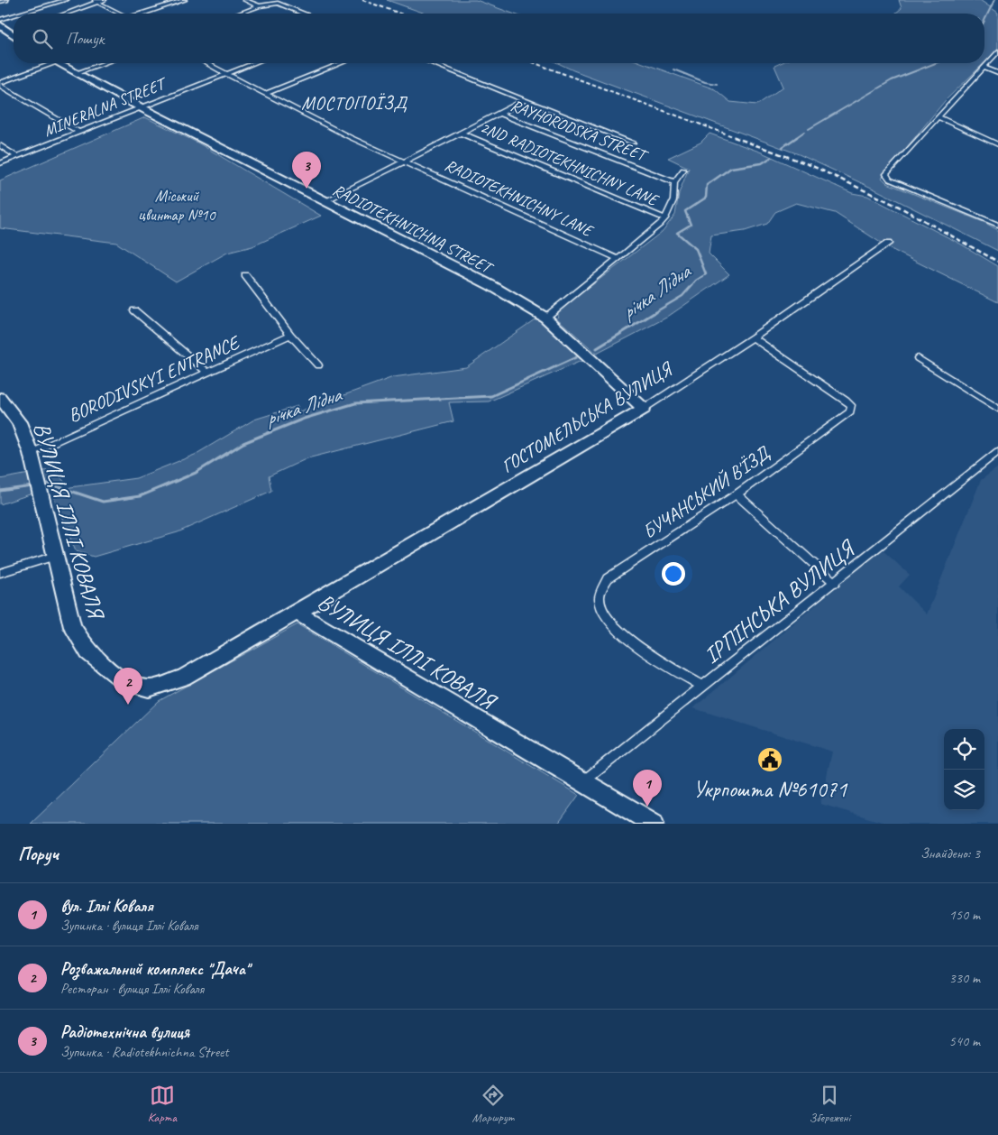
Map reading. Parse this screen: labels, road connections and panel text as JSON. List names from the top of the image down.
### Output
{
  "streets": {
    "main road": ["RADIOTEKHNICHNA STREET", "ГОСТОМЕЛЬСЬКА ВУЛИЦЯ", "ВУЛИЦЯ ІЛЛІ КОВАЛЯ"],
    "street": [
      "MINERALNA STREET",
      "RAYHORODSKA STREET",
      "2ND RADIOTEKHNICHNY LANE",
      "RADIOTEKHNICHNY LANE",
      "BORODIVSKYI ENTRANCE",
      "БУЧАНСЬКИЙ В'ЇЗД",
      "ІРПІНСЬКА ВУЛИЦЯ"
    ]
  },
  "crossings": [
    ["MINERALNA STREET", "RADIOTEKHNICHNA STREET"],
    ["RADIOTEKHNICHNA STREET", "ГОСТОМЕЛЬСЬКА ВУЛИЦЯ"],
    ["BORODIVSKYI ENTRANCE", "ВУЛИЦЯ ІЛЛІ КОВАЛЯ"],
    ["ГОСТОМЕЛЬСЬКА ВУЛИЦЯ", "БУЧАНСЬКИЙ В'ЇЗД"],
    ["ГОСТОМЕЛЬСЬКА ВУЛИЦЯ", "ВУЛИЦЯ ІЛЛІ КОВАЛЯ"],
    ["БУЧАНСЬКИЙ В'ЇЗД", "ІРПІНСЬКА ВУЛИЦЯ"],
    ["ВУЛИЦЯ ІЛЛІ КОВАЛЯ", "ІРПІНСЬКА ВУЛИЦЯ"]
  ],
  "districts": ["МОСТОПОЇЗД"],
  "water": ["річка Лідна"],
  "parks": ["Міський цвинтар №10"],
  "places": {
    "public building": ["Укрпошта №61071"]
  },
  "page": {
    "search": "Пошук",
    "pins": ["3", "2", "1"],
    "heading": ["Поруч", "Знайдено: 3"],
    "list": [
      {
        "mark": "1",
        "name": "вул. Іллі Коваля",
        "note": "Зупинка · вулиця Іллі Коваля",
        "value": "150 m"
      },
      {
        "mark": "2",
        "name": "Розважальний комплекс \"Дача\"",
        "note": "Ресторан · вулиця Іллі Коваля",
        "value": "330 m"
      },
      {
        "mark": "3",
        "name": "Радіотехнічна вулиця",
        "note": "Зупинка · Radiotekhnichna Street",
        "value": "540 m"
      }
    ],
    "nav": ["Карта", "Маршрут", "Збережені"]
  }
}
